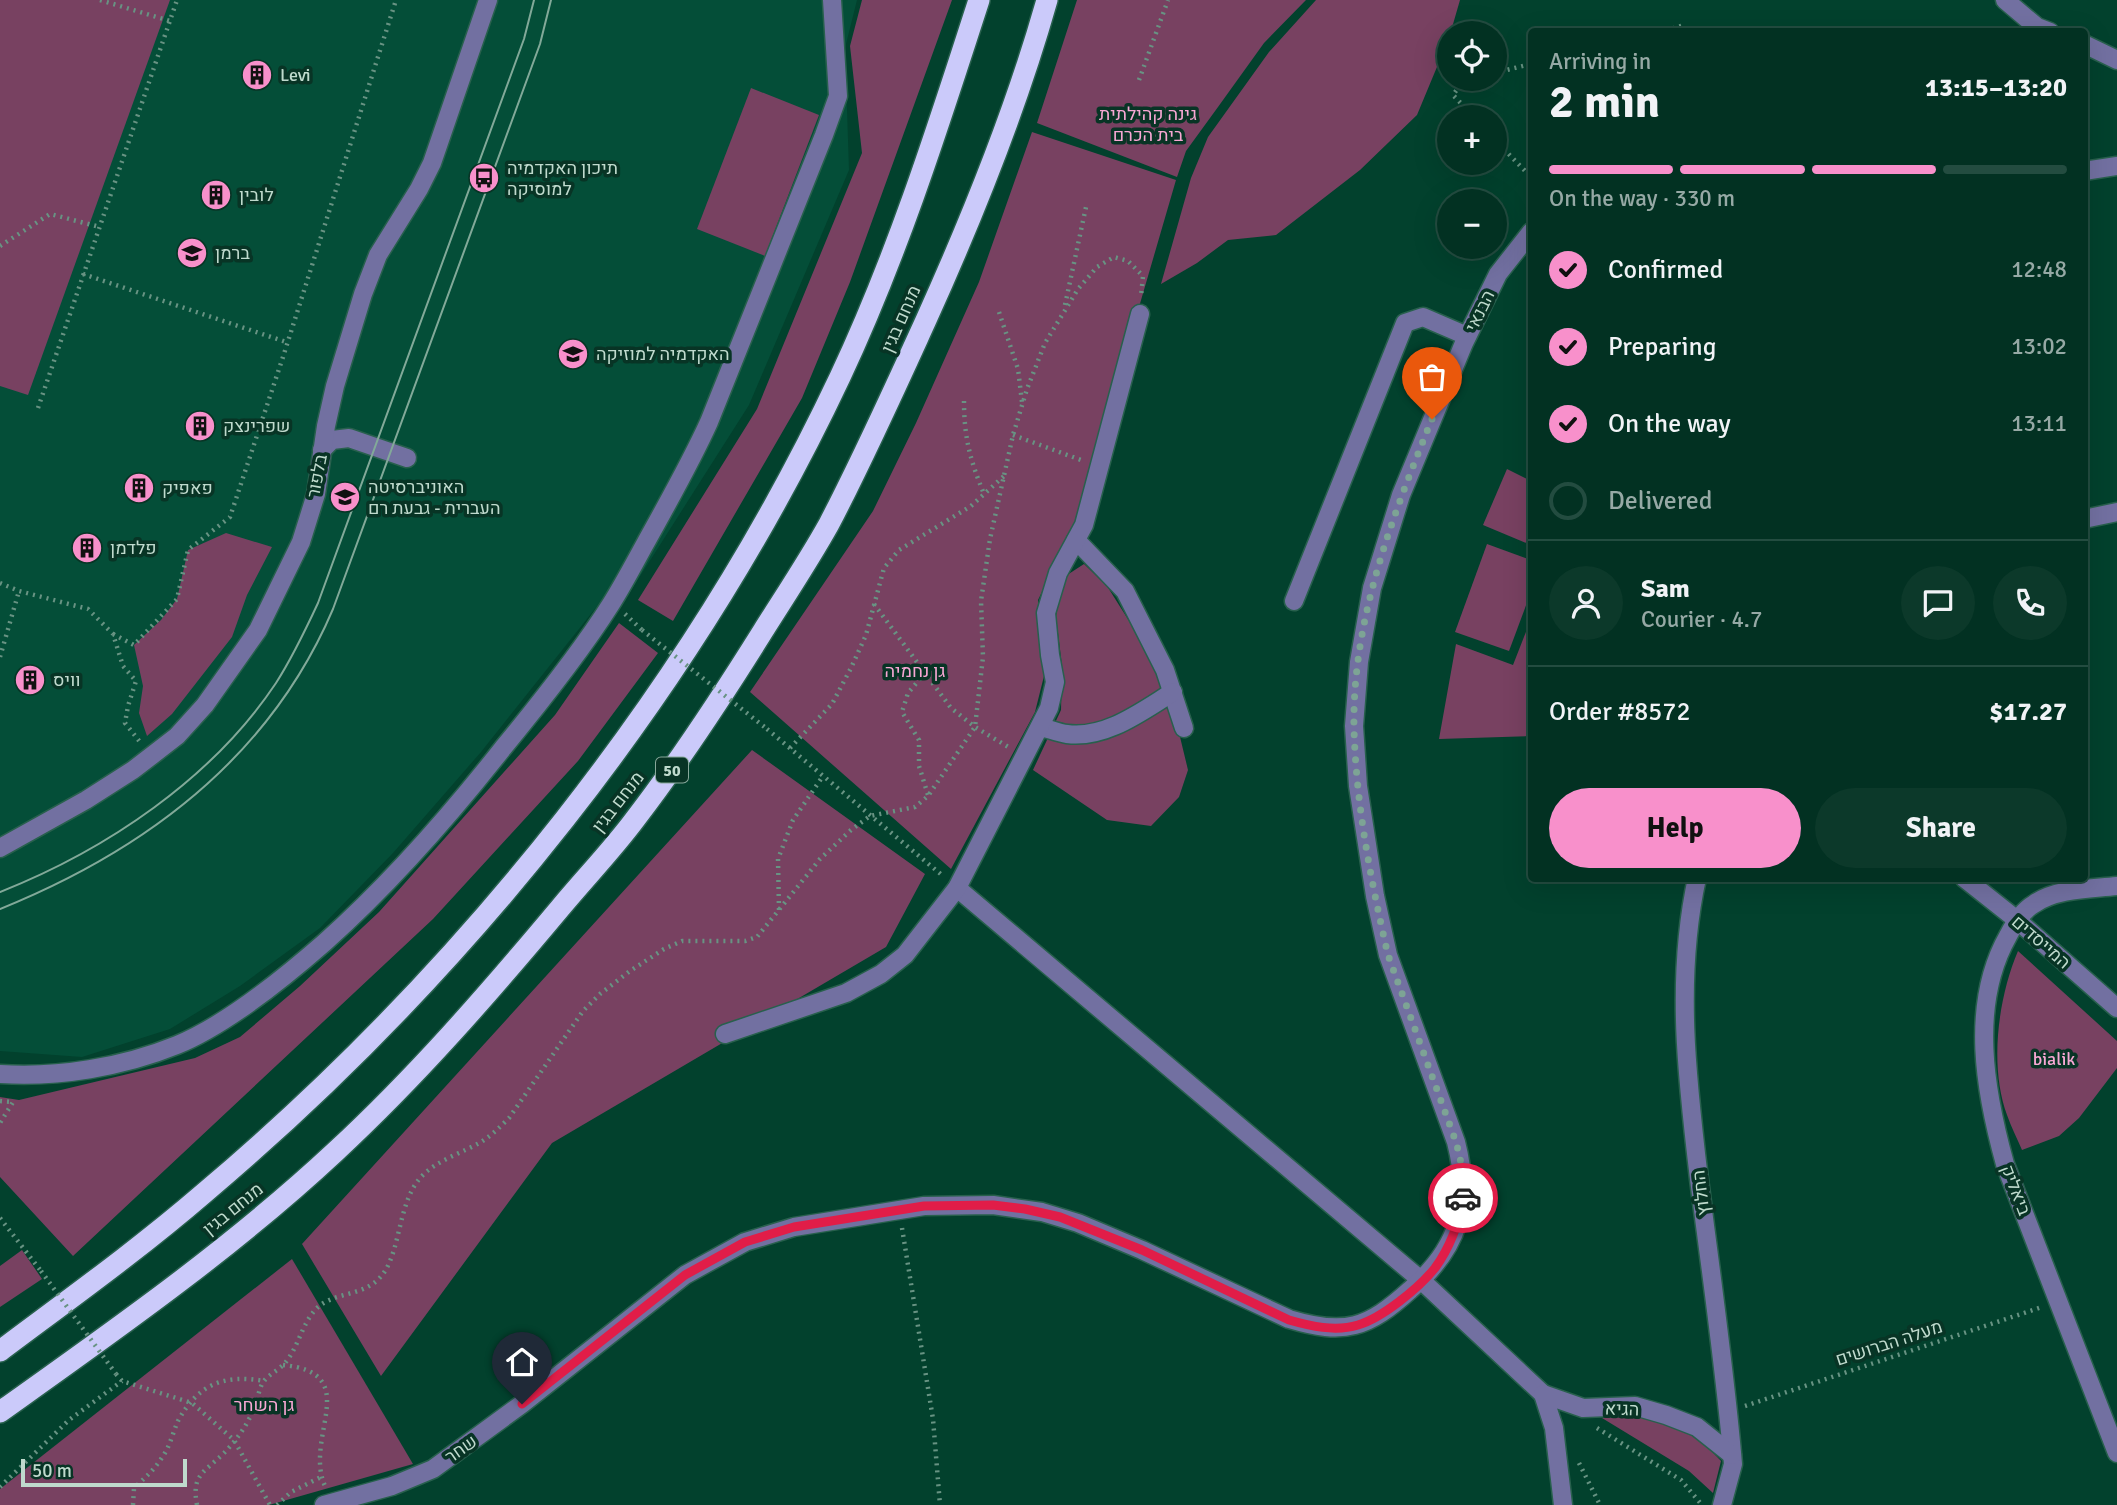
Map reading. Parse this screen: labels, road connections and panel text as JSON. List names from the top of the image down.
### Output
{
  "streets": {
    "highway": ["מנחם בגין", "50"],
    "street": [
      "הבנאי",
      "בלפור",
      "המייסדים",
      "ביאליק",
      "החלוץ",
      "הגיא",
      "שחר"
    ],
    "path": ["מעלה הברושים"]
  },
  "crossings": [
    ["הבנאי", "הגיא"],
    ["הבנאי", "שחר"],
    ["המייסדים", "ביאליק"],
    ["ביאליק", "מעלה הברושים"],
    ["החלוץ", "מעלה הברושים"],
    ["החלוץ", "הגיא"],
    ["הגיא", "שחר"]
  ],
  "parks": [
    "גינה קהילתית בית הכרם",
    "גן נחמיה",
    "bialik",
    "גן השחר"
  ],
  "places": {
    "building": [
      "Levi",
      "לובין",
      "שפרינצק",
      "פאפיק",
      "פלדמן",
      "וויס"
    ],
    "bus stop": ["תיכון האקדמיה למוסיקה"],
    "school or university": ["ברמן", "האקדמיה למוזיקה", "האוניברסיטה העברית - גבעת רם"]
  },
  "scale_bar": "50 m",
  "page": {
    "map_buttons": ["+", "−"],
    "heading": ["2 min", "Arriving in", "13:15–13:20"],
    "panel": [
      "Sam",
      "Courier · 4.7",
      "Order #8572",
      "$17.27"
    ],
    "bar": "On the way · 330 m",
    "list": [
      ["Confirmed", "12:48"],
      ["Preparing", "13:02"],
      ["On the way", "13:11"],
      "Delivered"
    ],
    "buttons": ["Help", "Share"],
    "scale": "50 m"
  }
}
